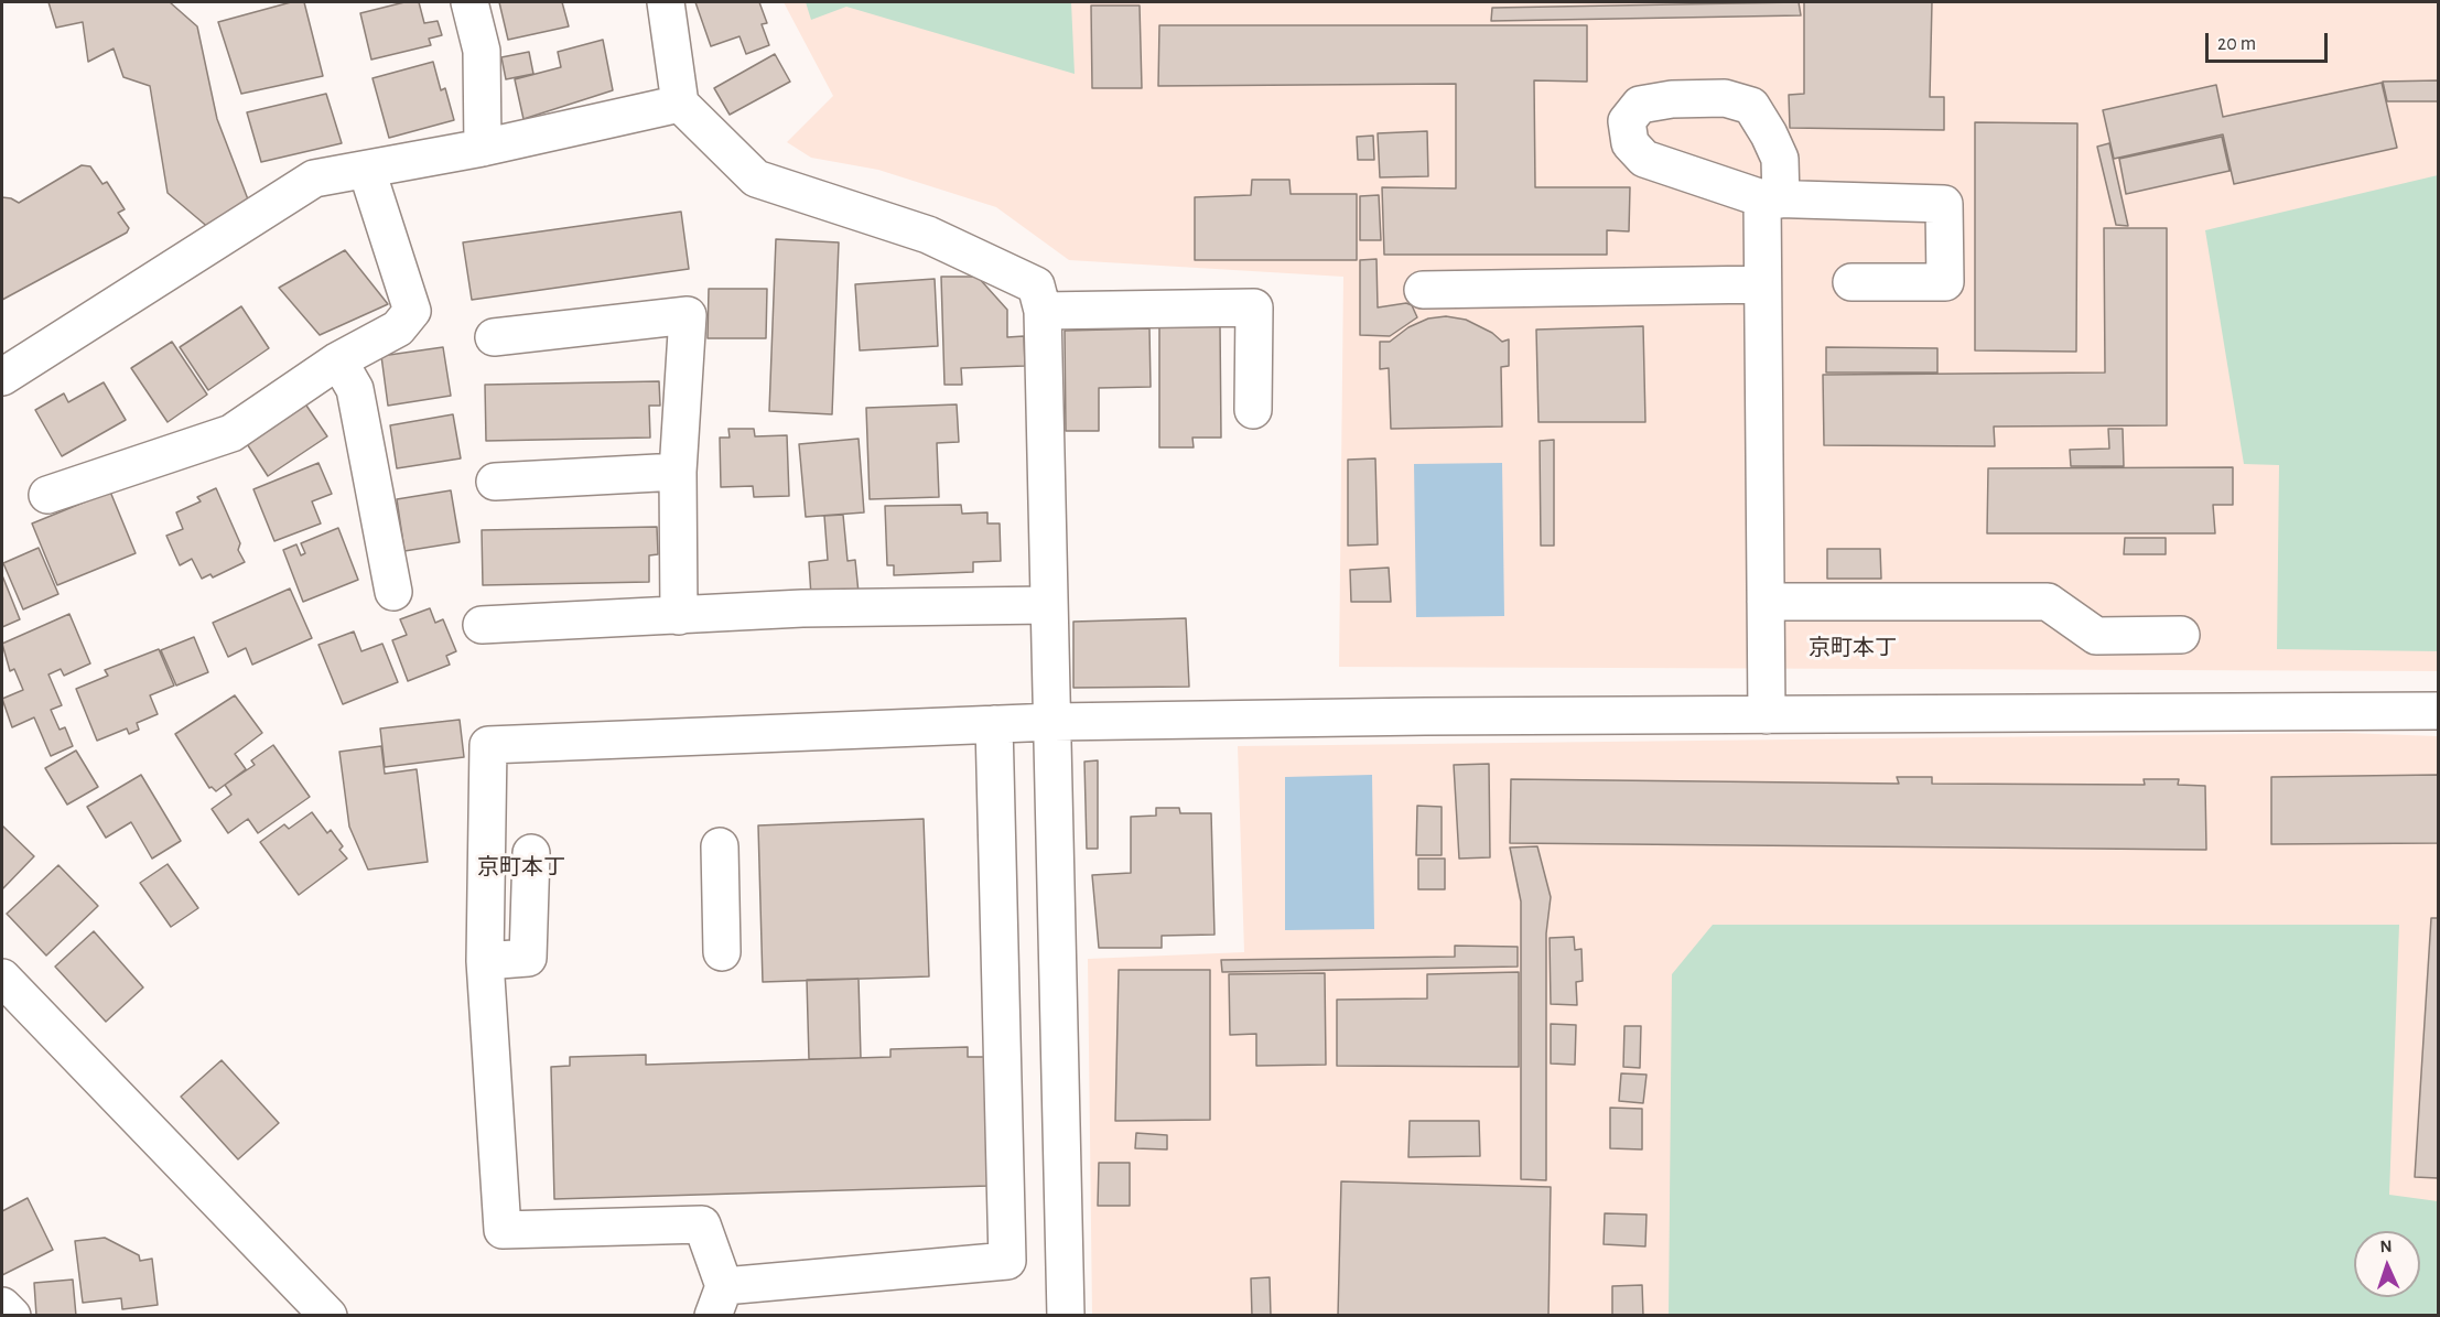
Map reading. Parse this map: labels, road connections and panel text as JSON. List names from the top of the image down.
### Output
{
  "districts": ["京町本丁", "京町本丁"],
  "scale_bar": "20 m",
  "north": "top"
}
